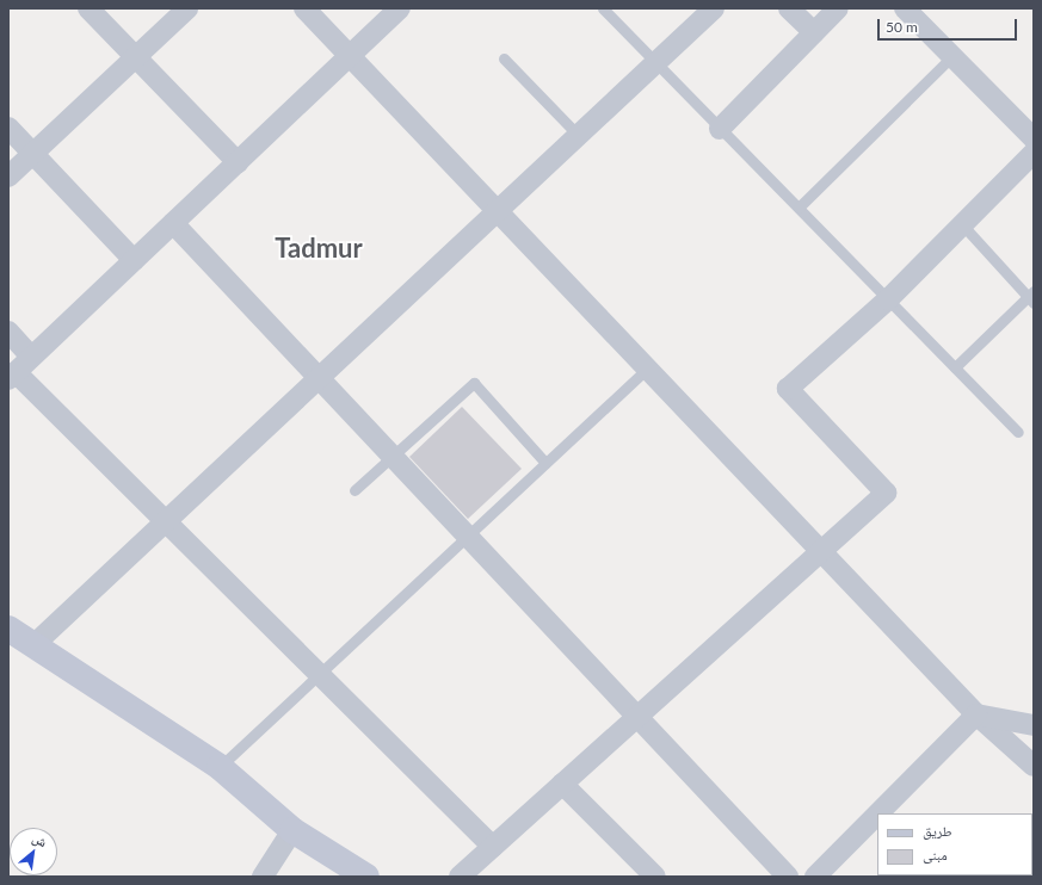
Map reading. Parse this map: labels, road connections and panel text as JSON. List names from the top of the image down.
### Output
{
  "districts": ["Tadmur"],
  "legend": ["طريق", "مبنى"],
  "scale_bar": "50 m",
  "north": "top right"
}
